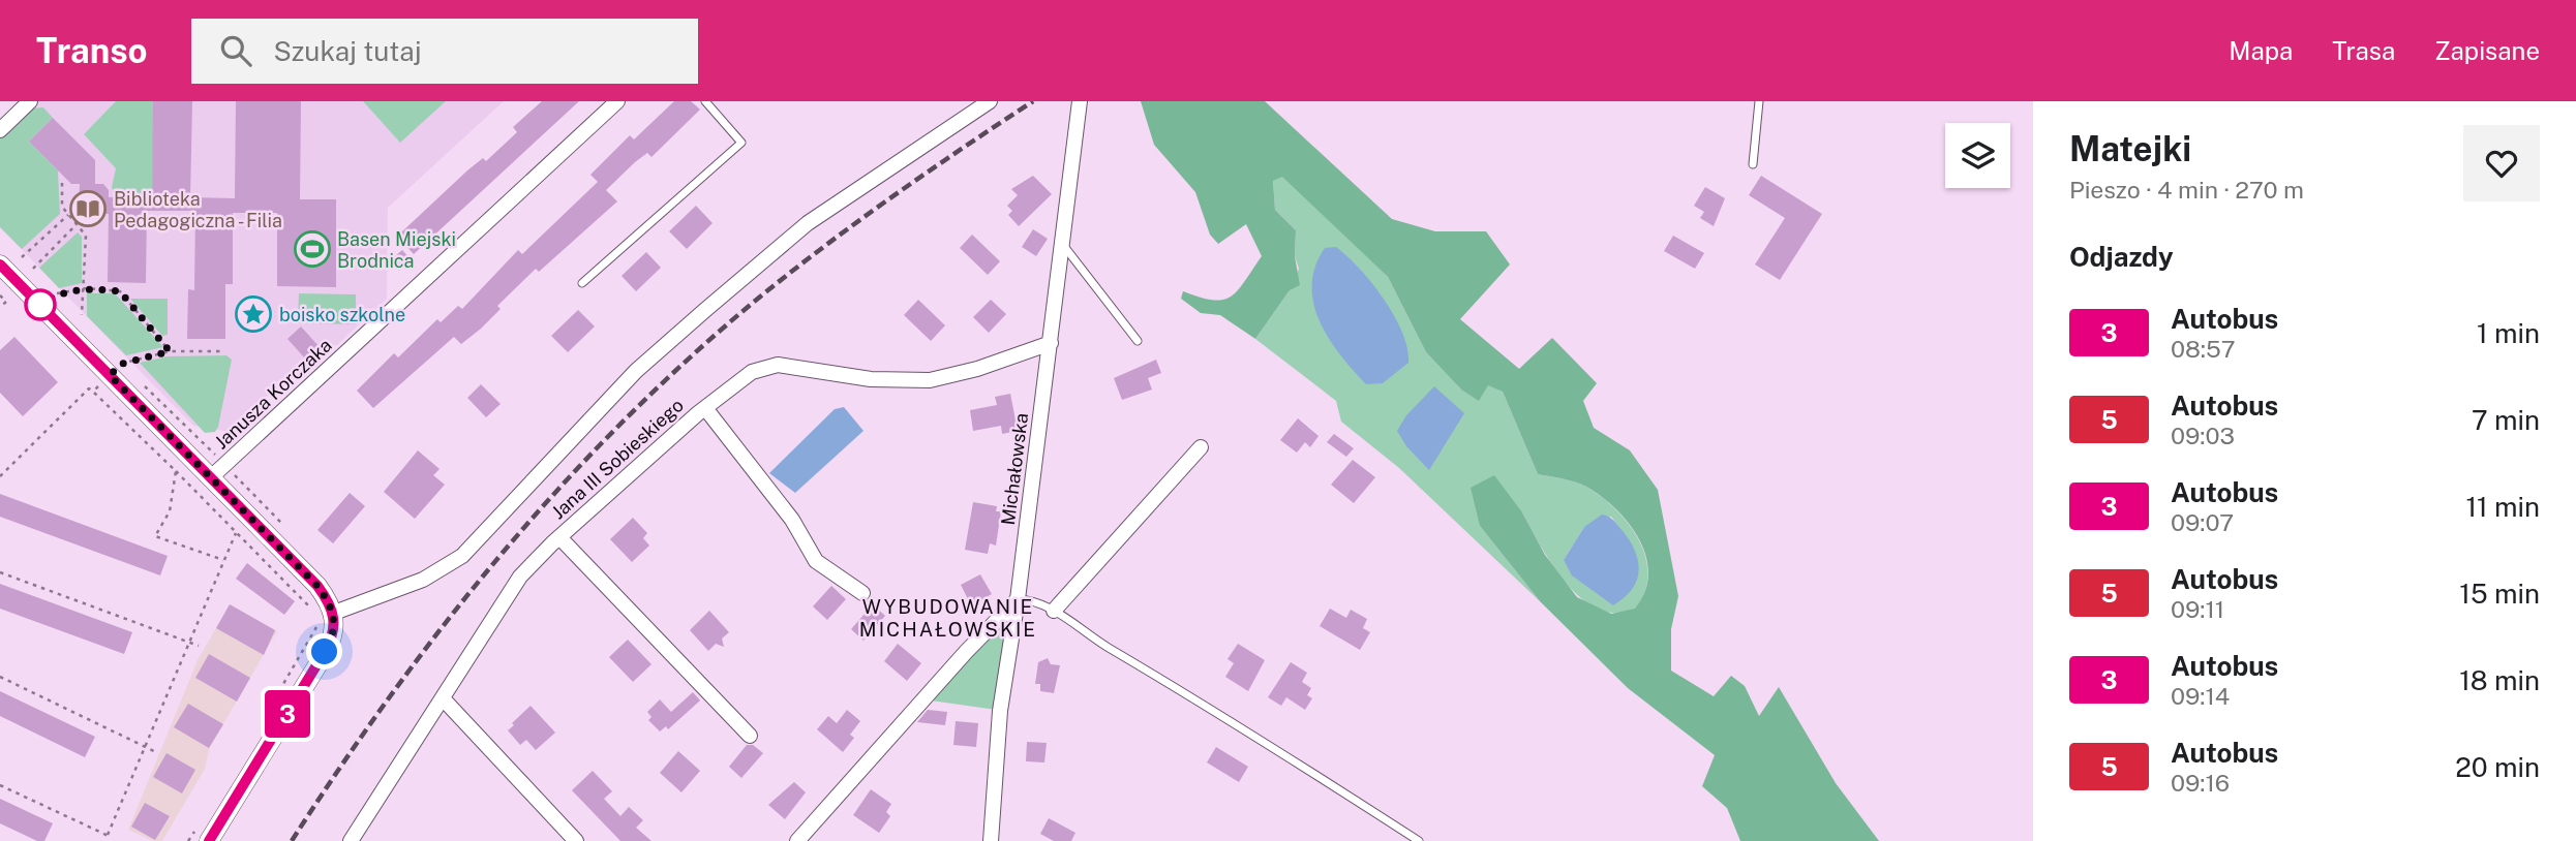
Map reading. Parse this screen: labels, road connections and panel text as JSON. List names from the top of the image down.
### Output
{
  "streets": {
    "street": ["Janusza Korczaka", "Jana III Sobieskiego", "Michałowska"]
  },
  "crossings": [
    ["Jana III Sobieskiego", "Michałowska"]
  ],
  "districts": ["WYBUDOWANIE MICHAŁOWSKIE"],
  "places": {
    "library": ["Biblioteka Pedagogiczna - Filia"],
    "sports": ["Basen Miejski Brodnica"],
    "place": ["boisko szkolne"]
  },
  "lines": ["bus line 3"],
  "page": {
    "header": "Transo",
    "search": "Szukaj tutaj",
    "nav": ["Mapa", "Trasa", "Zapisane"],
    "on_map": "3",
    "heading": [
      ["Matejki", "Pieszo · 4 min · 270 m"],
      "Odjazdy"
    ],
    "list": [
      {
        "mark": "3",
        "name": "Autobus",
        "note": "08:57",
        "value": "1 min"
      },
      {
        "mark": "5",
        "name": "Autobus",
        "note": "09:03",
        "value": "7 min"
      },
      {
        "mark": "3",
        "name": "Autobus",
        "note": "09:07",
        "value": "11 min"
      },
      {
        "mark": "5",
        "name": "Autobus",
        "note": "09:11",
        "value": "15 min"
      },
      {
        "mark": "3",
        "name": "Autobus",
        "note": "09:14",
        "value": "18 min"
      },
      {
        "mark": "5",
        "name": "Autobus",
        "note": "09:16",
        "value": "20 min"
      }
    ]
  }
}
